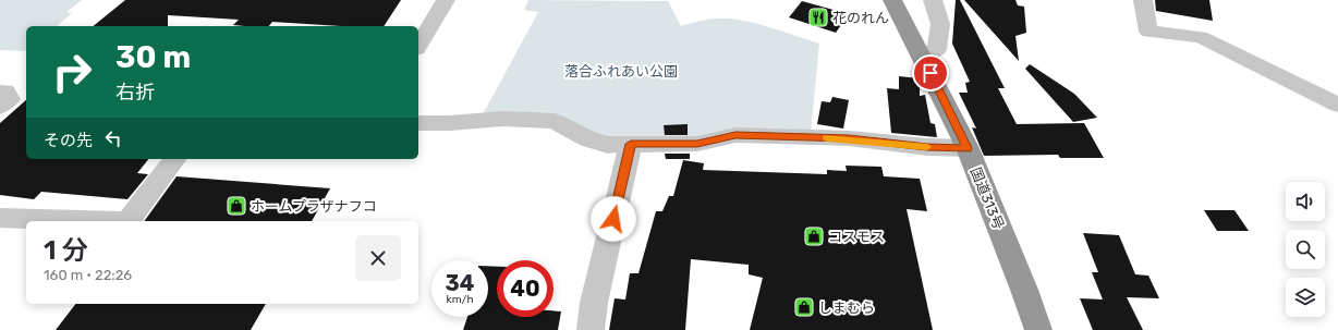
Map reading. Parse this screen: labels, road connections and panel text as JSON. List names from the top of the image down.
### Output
{
  "streets": {
    "highway": ["国道313号"]
  },
  "parks": ["落合ふれあい公園"],
  "places": {
    "restaurant": ["花のれん"],
    "shop": ["ホームプラザナフコ", "コスモス", "しまむら"]
  },
  "page": {
    "turn": ["30 m", "右折"],
    "then": "その先",
    "heading": ["1 分", "160 m · 22:26"],
    "speed": "34 km/h",
    "limit": "40"
  }
}
